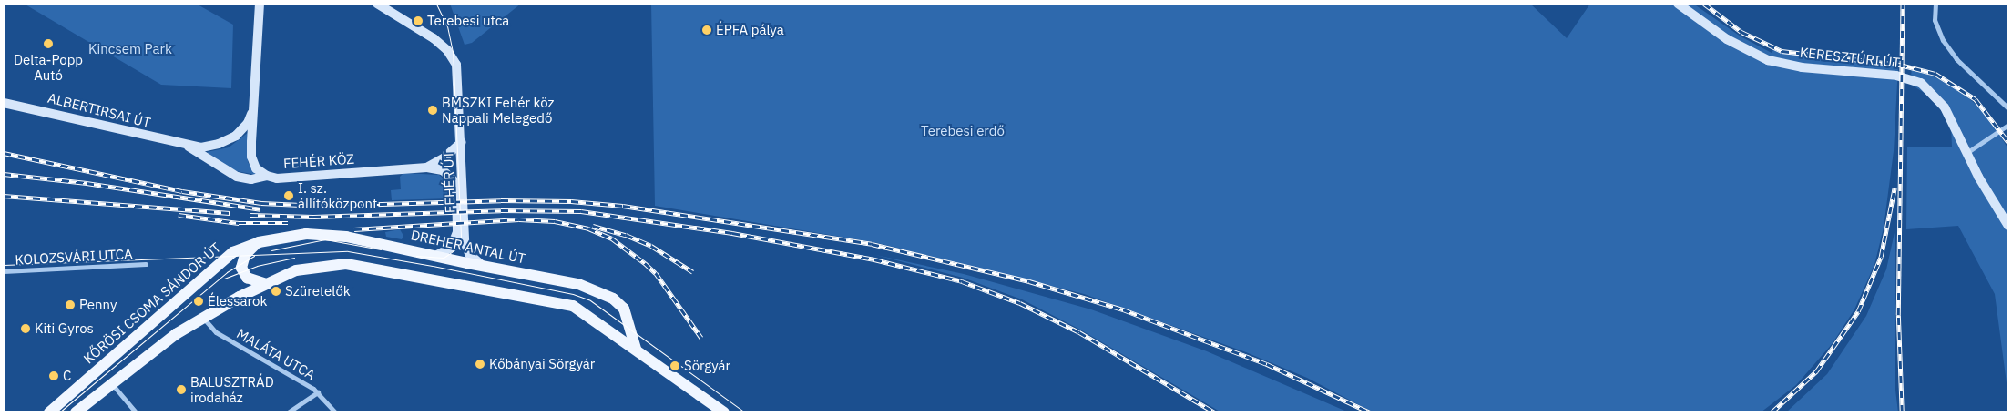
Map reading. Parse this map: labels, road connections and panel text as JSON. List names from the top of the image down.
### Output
{
  "streets": {
    "main road": [
      "KERESZTÚRI ÚT",
      "ALBERTIRSAI ÚT",
      "FEHÉR KÖZ",
      "FEHÉR ÚT",
      "DREHER ANTAL ÚT",
      "KŐRÖSI CSOMA SÁNDOR ÚT"
    ],
    "street": ["KOLOZSVÁRI UTCA", "MALÁTA UTCA"]
  },
  "crossings": [
    ["ALBERTIRSAI ÚT", "FEHÉR KÖZ"],
    ["FEHÉR KÖZ", "FEHÉR ÚT"],
    ["FEHÉR ÚT", "DREHER ANTAL ÚT"],
    ["DREHER ANTAL ÚT", "KŐRÖSI CSOMA SÁNDOR ÚT"]
  ],
  "parks": ["Kincsem Park", "Terebesi erdő"],
  "places": [
    "Terebesi utca",
    "ÉPFA pálya",
    "Delta-Popp Autó",
    "BMSZKI Fehér köz Nappali Melegedő",
    "I. sz. állítóközpont",
    "Szüretelők",
    "Élessarok",
    "Penny",
    "Kiti Gyros",
    "Kőbányai Sörgyár",
    "Sörgyár",
    "C",
    "BALUSZTRÁD irodaház"
  ]
}
